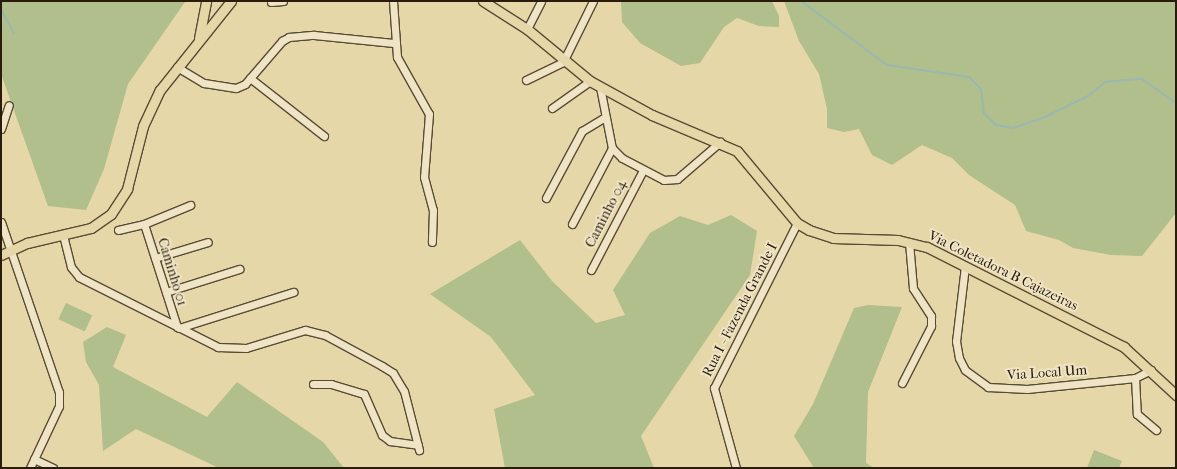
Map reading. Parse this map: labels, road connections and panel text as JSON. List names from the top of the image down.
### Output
{
  "streets": {
    "main road": ["Via Coletadora B Cajazeiras"],
    "street": [
      "Caminho 04",
      "Caminho 01",
      "Rua I - Fazenda Grande I",
      "Via Local Um"
    ]
  },
  "crossings": [
    ["Via Coletadora B Cajazeiras", "Rua I - Fazenda Grande I"],
    ["Via Coletadora B Cajazeiras", "Via Local Um"]
  ]
}
